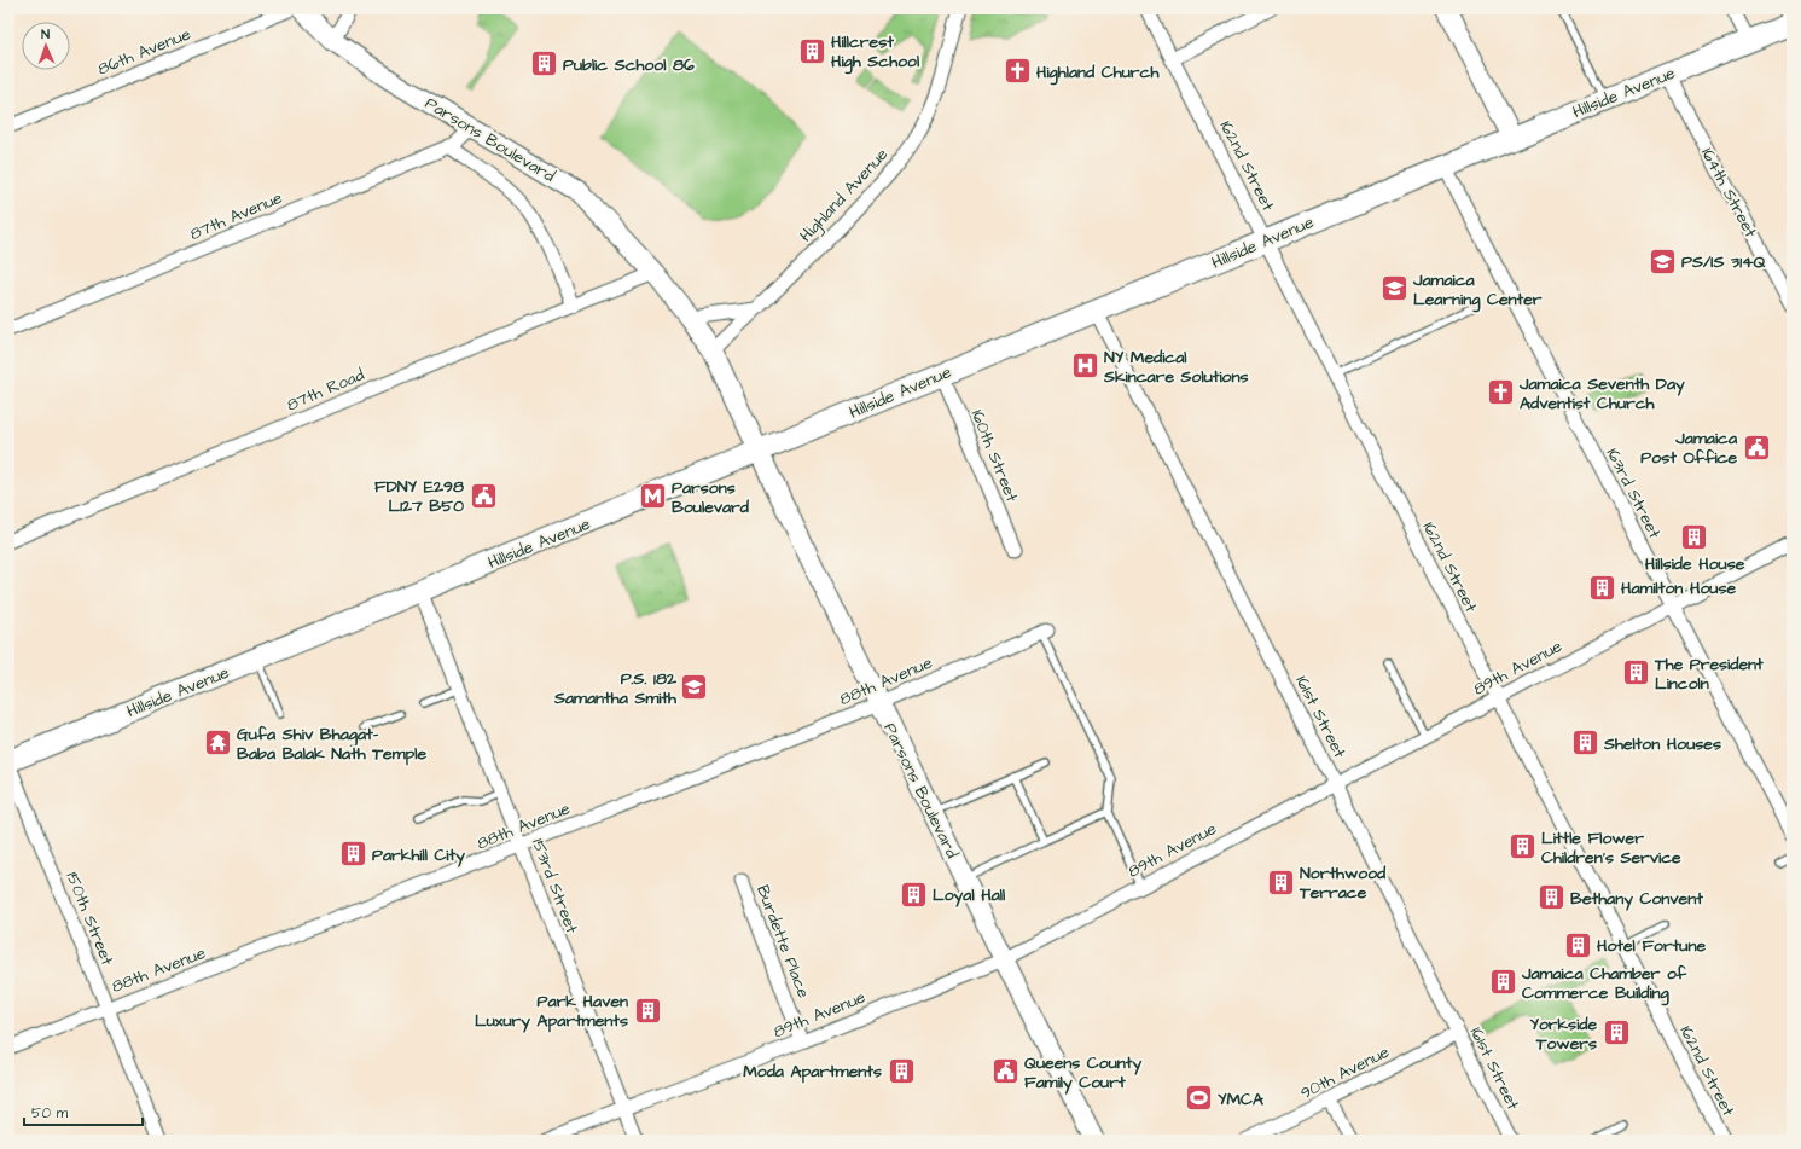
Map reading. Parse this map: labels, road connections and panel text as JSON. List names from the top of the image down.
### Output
{
  "streets": {
    "main road": ["Hillside Avenue"],
    "street": [
      "86th Avenue",
      "Parsons Boulevard",
      "162nd Street",
      "164th Street",
      "Highland Avenue",
      "87th Avenue",
      "87th Road",
      "160th Street",
      "163rd Street",
      "89th Avenue",
      "88th Avenue",
      "161st Street",
      "153rd Street",
      "150th Street",
      "Burdette Place",
      "90th Avenue"
    ]
  },
  "crossings": [
    ["Hillside Avenue", "Parsons Boulevard"],
    ["Hillside Avenue", "162nd Street"],
    ["Hillside Avenue", "164th Street"],
    ["Hillside Avenue", "160th Street"],
    ["Hillside Avenue", "163rd Street"],
    ["Hillside Avenue", "161st Street"],
    ["Hillside Avenue", "153rd Street"],
    ["Hillside Avenue", "150th Street"],
    ["Parsons Boulevard", "Highland Avenue"],
    ["Parsons Boulevard", "87th Avenue"],
    ["Parsons Boulevard", "87th Road"],
    ["Parsons Boulevard", "89th Avenue"],
    ["Parsons Boulevard", "88th Avenue"],
    ["162nd Street", "89th Avenue"],
    ["163rd Street", "89th Avenue"],
    ["89th Avenue", "161st Street"],
    ["89th Avenue", "153rd Street"],
    ["89th Avenue", "Burdette Place"],
    ["88th Avenue", "153rd Street"],
    ["88th Avenue", "150th Street"],
    ["161st Street", "90th Avenue"]
  ],
  "places": {
    "building": [
      "Hillcrest High School",
      "Public School 86",
      "Hillside House",
      "Hamilton House",
      "The President Lincoln",
      "Shelton Houses",
      "Little Flower Children's Service",
      "Parkhill City",
      "Northwood Terrace",
      "Loyal Hall",
      "Bethany Convent",
      "Hotel Fortune",
      "Jamaica Chamber of Commerce Building",
      "Park Haven Luxury Apartments",
      "Yorkside Towers",
      "Moda Apartments"
    ],
    "church": ["Highland Church", "Jamaica Seventh Day Adventist Church"],
    "school or university": ["PS/IS 314Q", "Jamaica Learning Center", "P.S. 182 Samantha Smith"],
    "hospital": ["NY Medical Skincare Solutions"],
    "public building": ["Jamaica Post Office", "FDNY E298 L127 B50", "Queens County Family Court"],
    "metro station": ["Parsons Boulevard"],
    "temple": ["Gufa Shiv Bhagat- Baba Balak Nath Temple"],
    "sports": ["YMCA"]
  },
  "scale_bar": "50 m",
  "north": "top"
}
